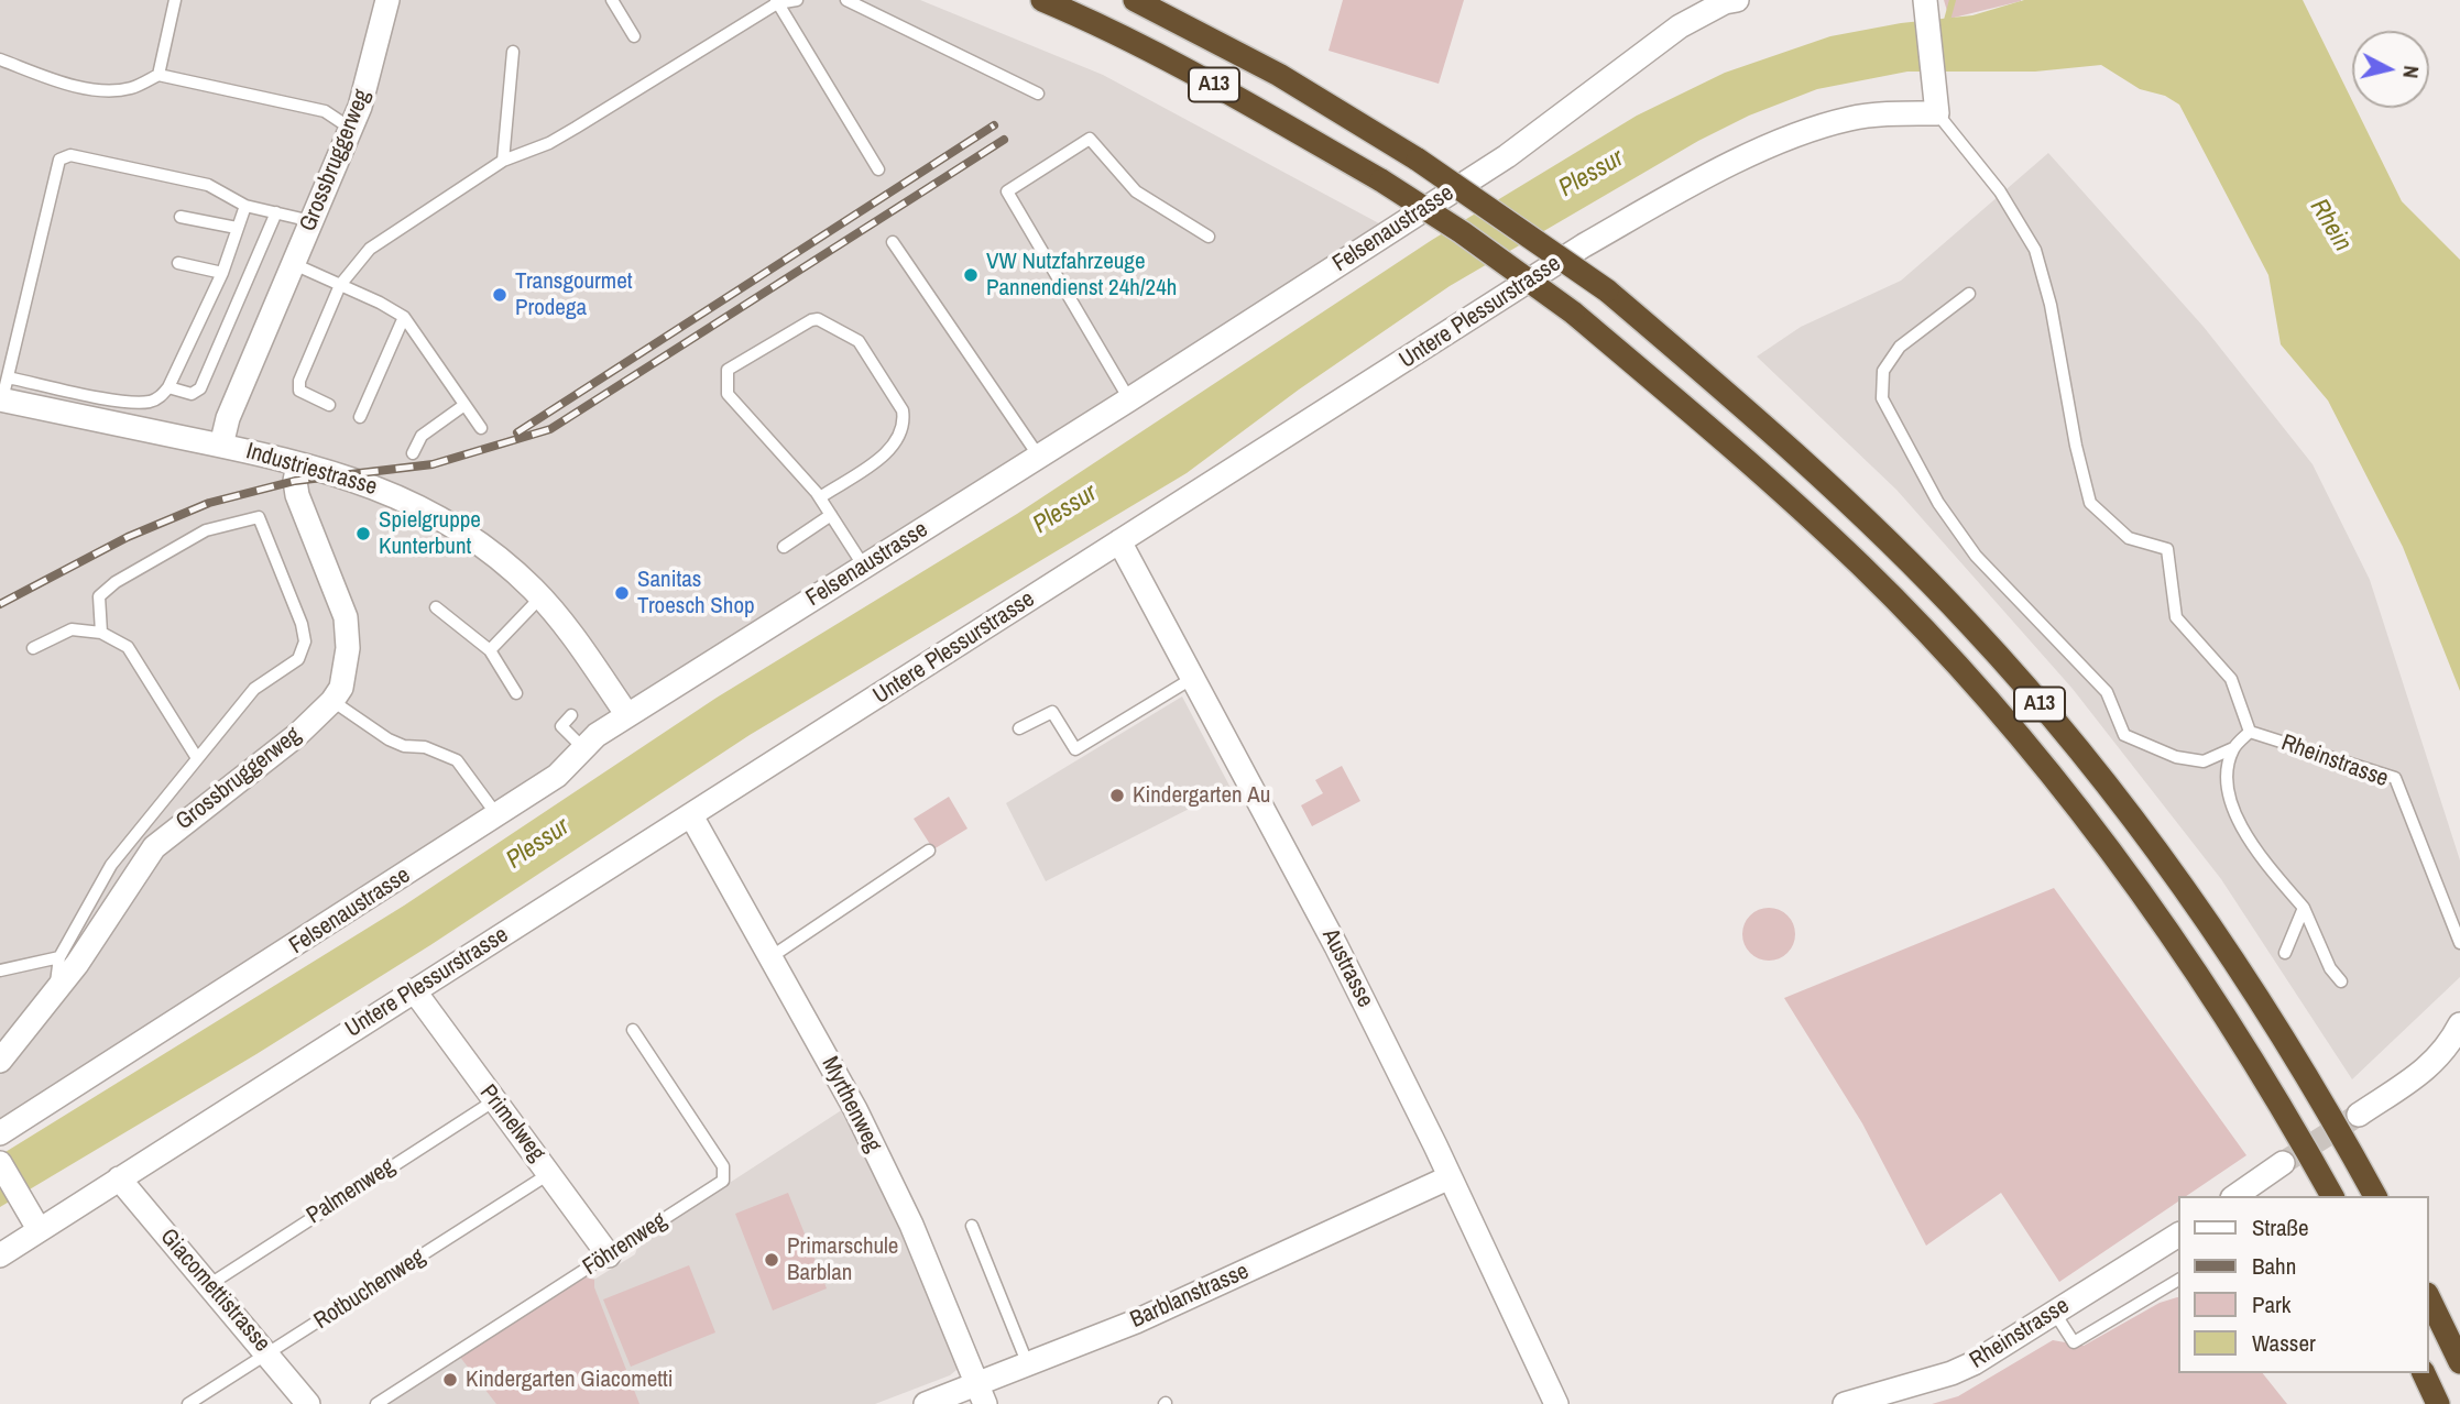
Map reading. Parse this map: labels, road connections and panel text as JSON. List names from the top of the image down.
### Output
{
  "streets": {
    "highway": ["A13"],
    "street": [
      "Grossbruggerweg",
      "Felsenaustrasse",
      "Untere Plessurstrasse",
      "Industriestrasse",
      "Rheinstrasse",
      "Austrasse",
      "Myrthenweg",
      "Primelweg",
      "Giacomettistrasse",
      "Barblanstrasse"
    ],
    "lane": ["Palmenweg", "Föhrenweg", "Rotbuchenweg"]
  },
  "crossings": [
    ["Grossbruggerweg", "Industriestrasse"],
    ["Felsenaustrasse", "Industriestrasse"],
    ["Untere Plessurstrasse", "Rheinstrasse"],
    ["Untere Plessurstrasse", "Austrasse"],
    ["Untere Plessurstrasse", "Myrthenweg"],
    ["Untere Plessurstrasse", "Primelweg"],
    ["Untere Plessurstrasse", "Giacomettistrasse"],
    ["Austrasse", "Barblanstrasse"],
    ["Myrthenweg", "Barblanstrasse"],
    ["Primelweg", "Palmenweg"],
    ["Primelweg", "Föhrenweg"],
    ["Primelweg", "Rotbuchenweg"],
    ["Palmenweg", "Giacomettistrasse"],
    ["Rotbuchenweg", "Giacomettistrasse"]
  ],
  "water": ["Plessur", "Rhein"],
  "places": [
    "VW Nutzfahrzeuge Pannendienst 24h/24h",
    "Transgourmet Prodega",
    "Spielgruppe Kunterbunt",
    "Sanitas Troesch Shop",
    "Kindergarten Au",
    "Primarschule Barblan",
    "Kindergarten Giacometti"
  ],
  "legend": [
    "Straße",
    "Bahn",
    "Park",
    "Wasser"
  ],
  "north": "right"
}
